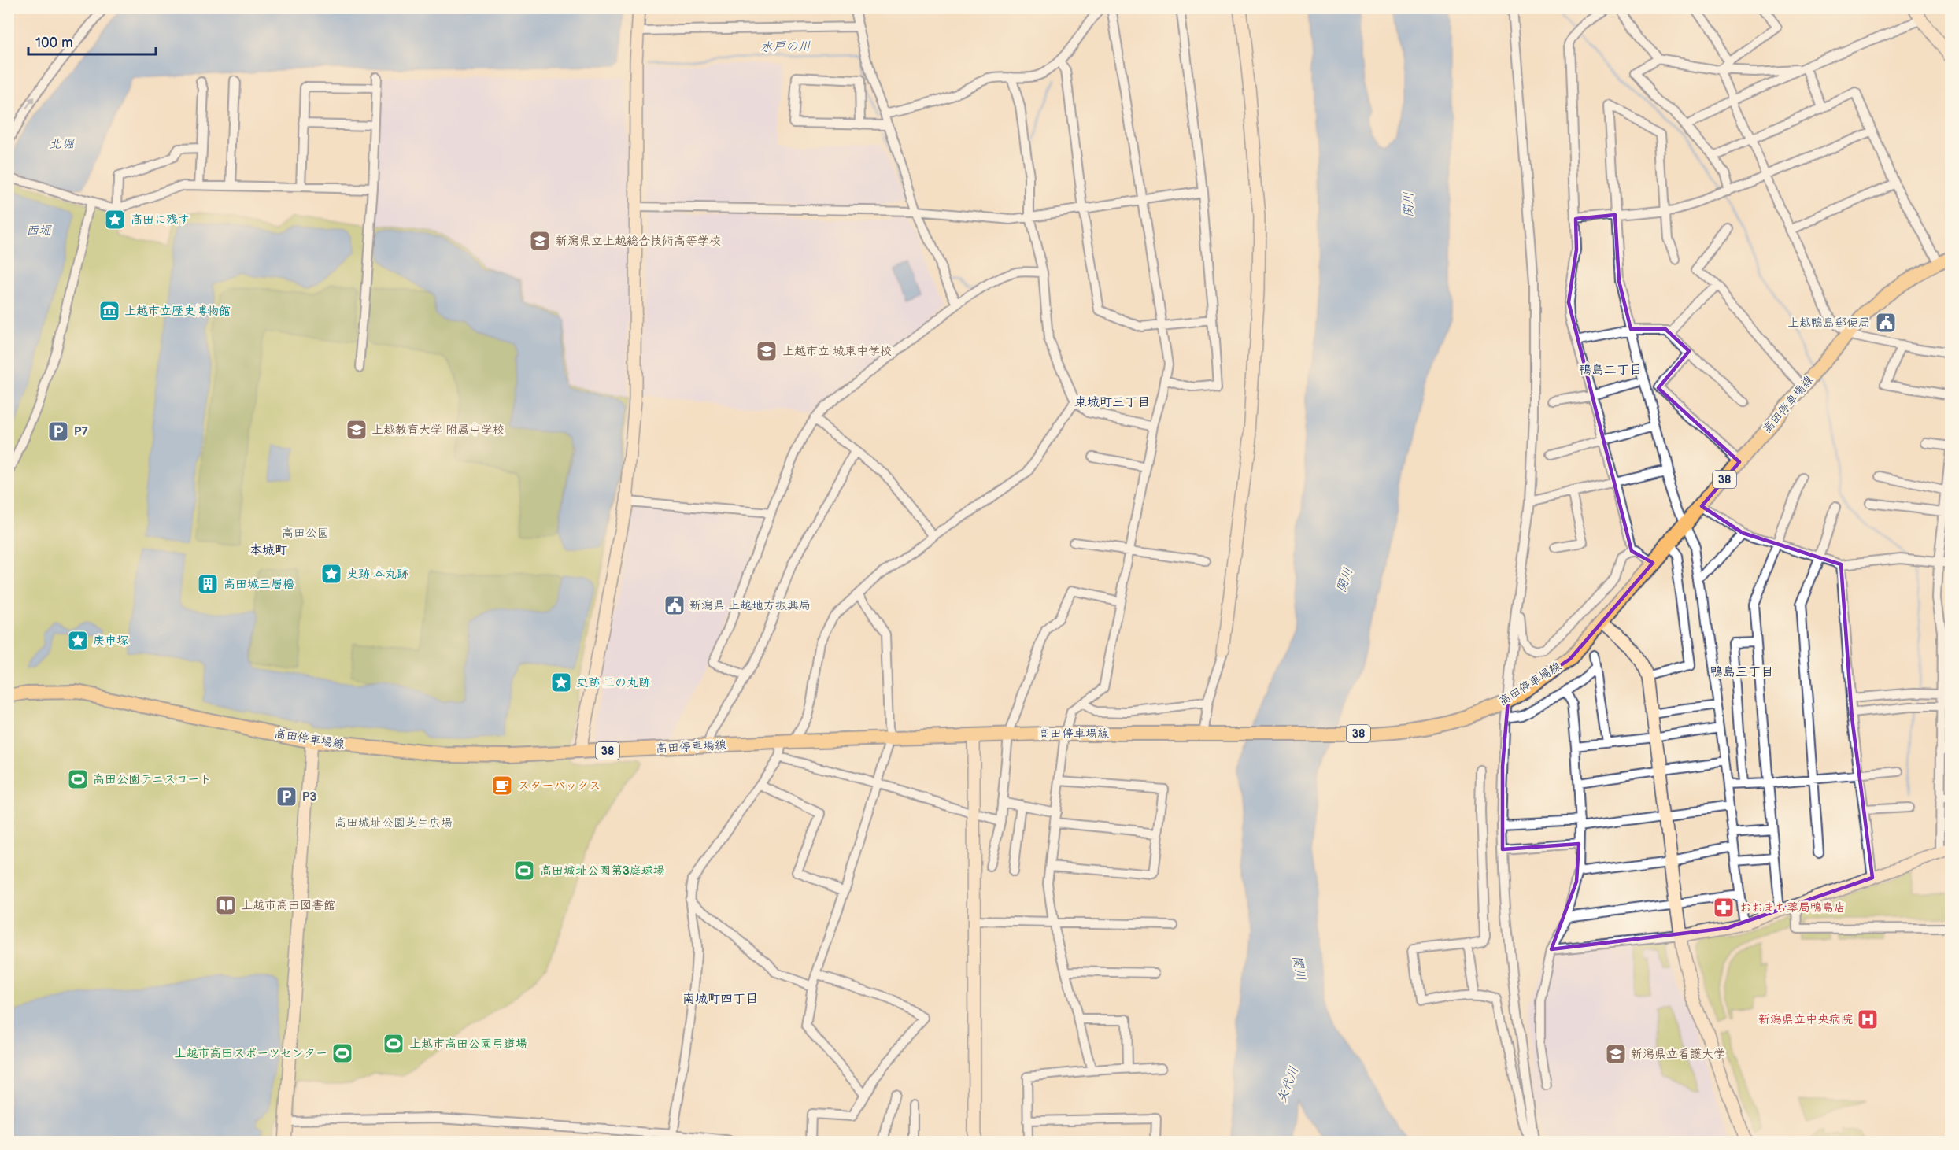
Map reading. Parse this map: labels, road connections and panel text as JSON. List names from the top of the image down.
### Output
{
  "streets": {
    "main road": ["高田停車場線", "38"]
  },
  "districts": [
    "鴨島二丁目",
    "東城町三丁目",
    "本城町",
    "鴨島三丁目",
    "南城町四丁目"
  ],
  "water": [
    "水戸の川",
    "北堀",
    "関川",
    "西堀",
    "矢代川"
  ],
  "parks": ["高田公園", "高田城址公園芝生広場"],
  "places": {
    "place": [
      "髙田に残す",
      "史跡 本丸跡",
      "庚申塚",
      "史跡 三の丸跡"
    ],
    "school or university": [
      "新潟県立上越総合技術高等学校",
      "上越市立 城東中学校",
      "上越教育大学 附属中学校",
      "新潟県立看護大学"
    ],
    "museum": ["上越市立歴史博物館"],
    "public building": ["上越鴨島郵便局", "新潟県 上越地方振興局"],
    "parking": ["P7", "P3"],
    "building": ["高田城三層櫓"],
    "sports": [
      "高田公園テニスコート",
      "高田城址公園第3庭球場",
      "上越市高田公園弓道場",
      "上越市高田スポーツセンター"
    ],
    "cafe": ["スターバックス"],
    "library": ["上越市高田図書館"],
    "pharmacy": ["おおまち薬局鴨島店"],
    "hospital": ["新潟県立中央病院"]
  },
  "scale_bar": "100 m"
}
